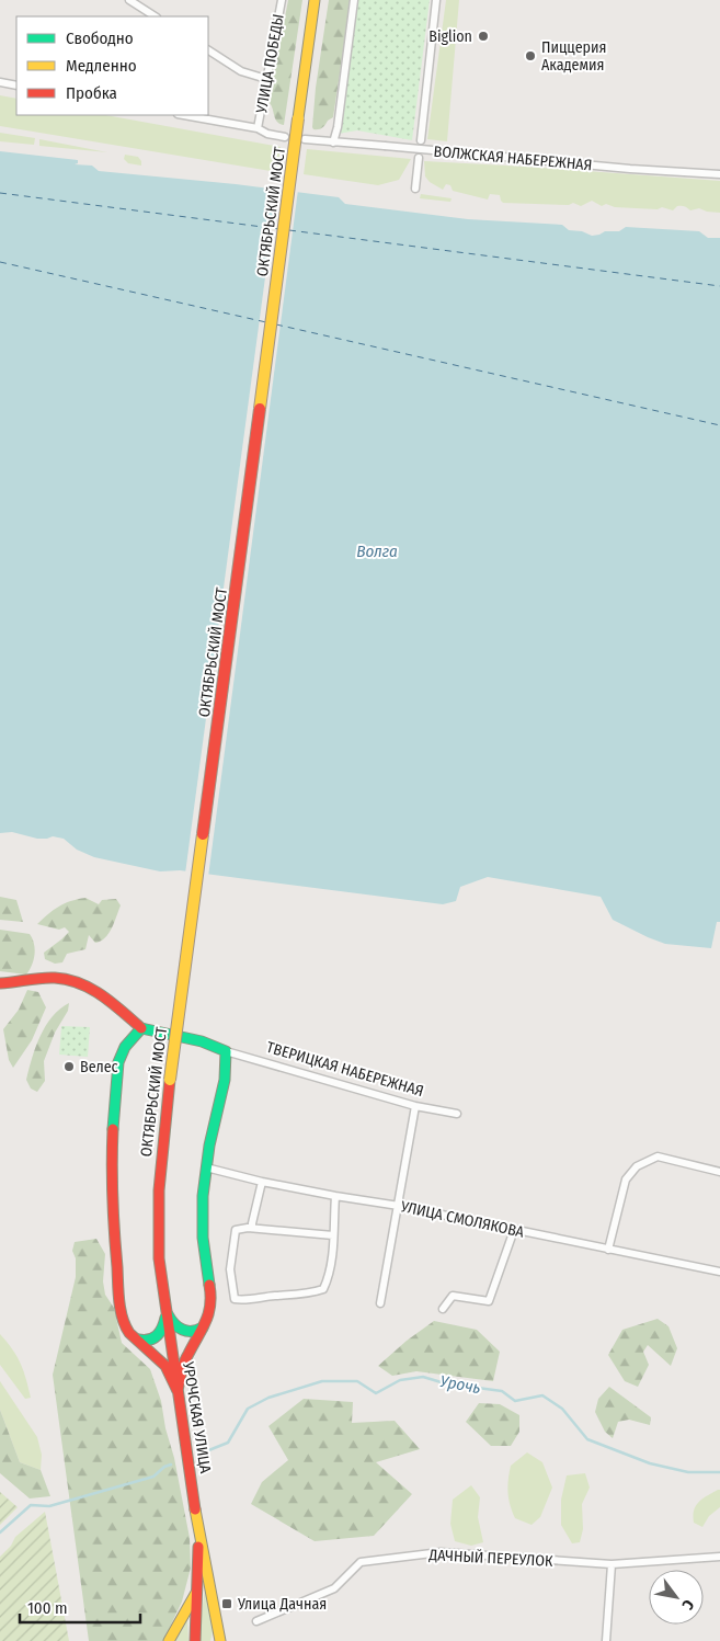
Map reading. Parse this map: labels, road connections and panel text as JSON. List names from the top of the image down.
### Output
{
  "streets": {
    "main road": ["ОКТЯБРЬСКИЙ МОСТ", "УРОЧСКАЯ УЛИЦА"],
    "street": [
      "УЛИЦА ПОБЕДЫ",
      "ВОЛЖСКАЯ НАБЕРЕЖНАЯ",
      "ТВЕРИЦКАЯ НАБЕРЕЖНАЯ",
      "УЛИЦА СМОЛЯКОВА",
      "ДАЧНЫЙ ПЕРЕУЛОК"
    ]
  },
  "crossings": [
    ["ОКТЯБРЬСКИЙ МОСТ", "УРОЧСКАЯ УЛИЦА"]
  ],
  "water": ["Волга", "Урочь"],
  "places": {
    "other": ["Biglion", "Пиццерия Академия", "Велес"],
    "transit": ["Улица Дачная"]
  },
  "legend": ["Свободно", "Медленно", "Пробка"],
  "scale_bar": "100 m",
  "north": "bottom right"
}
